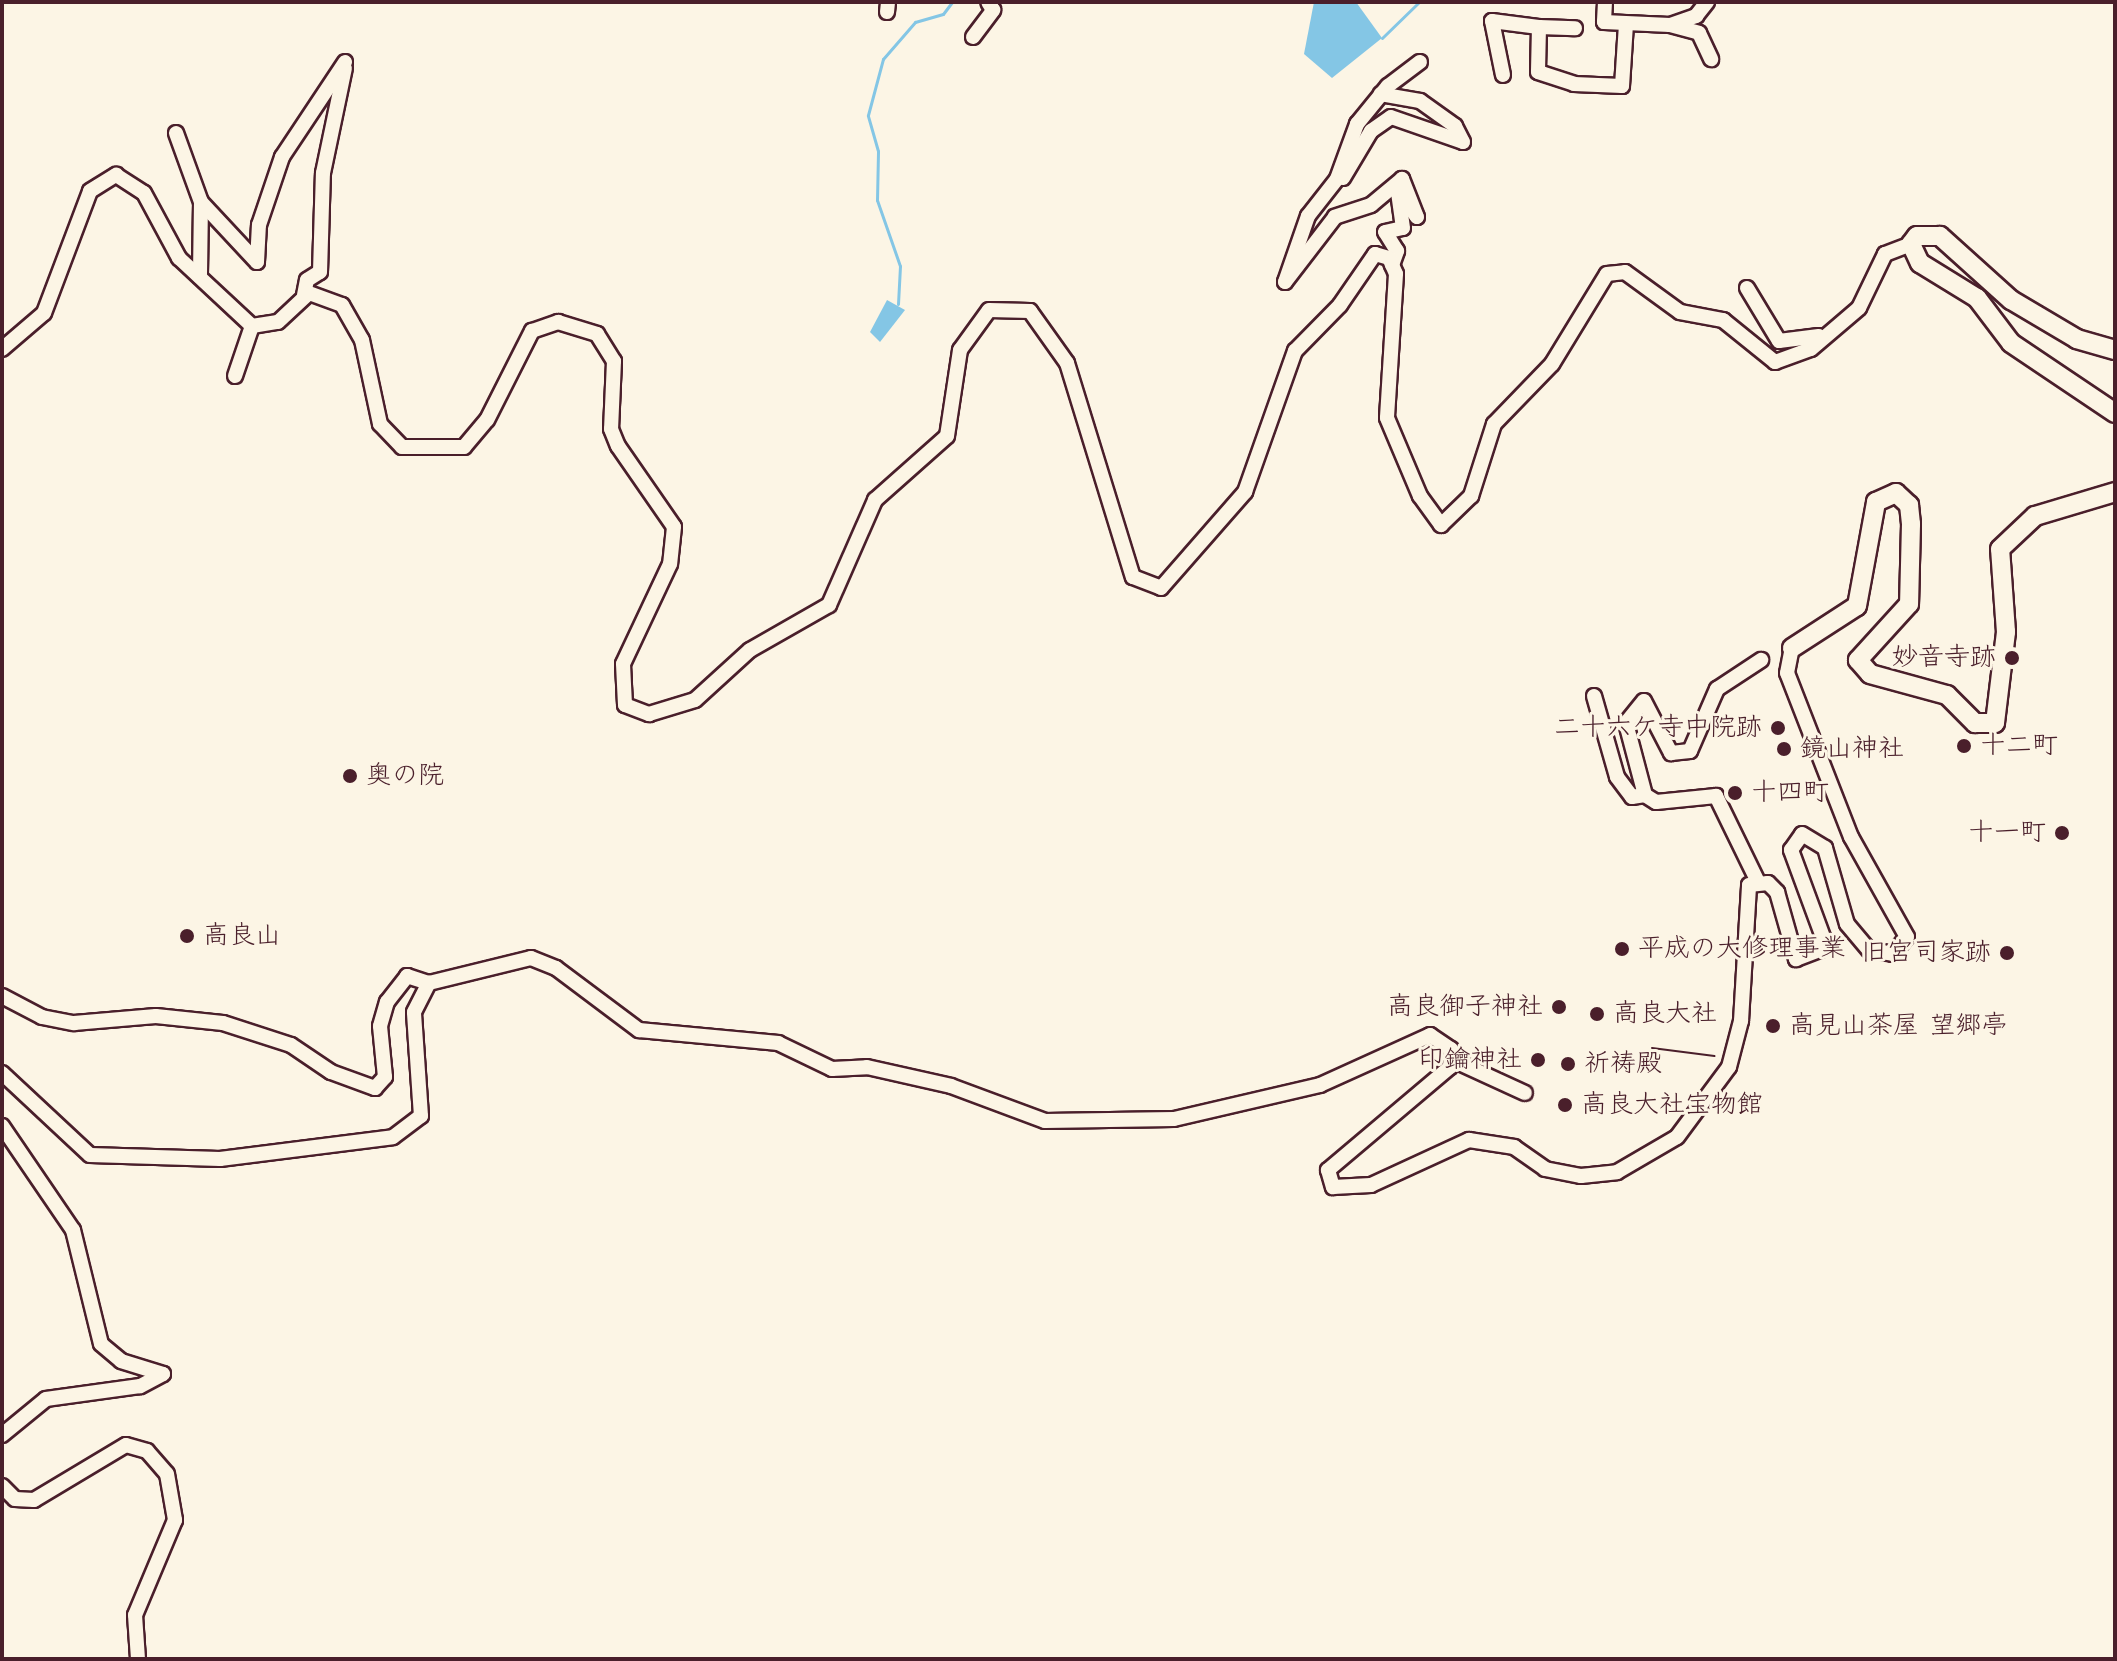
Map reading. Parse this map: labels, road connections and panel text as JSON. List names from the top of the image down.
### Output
{
  "places": [
    "妙音寺跡",
    "二十六ケ寺中院跡",
    "十二町",
    "鏡山神社",
    "奥の院",
    "十四町",
    "十一町",
    "高良山",
    "平成の大修理事業",
    "旧宮司家跡",
    "高良御子神社",
    "高良大社",
    "高見山茶屋 望郷亭",
    "印鑰神社",
    "祈祷殿",
    "高良大社宝物館"
  ]
}
